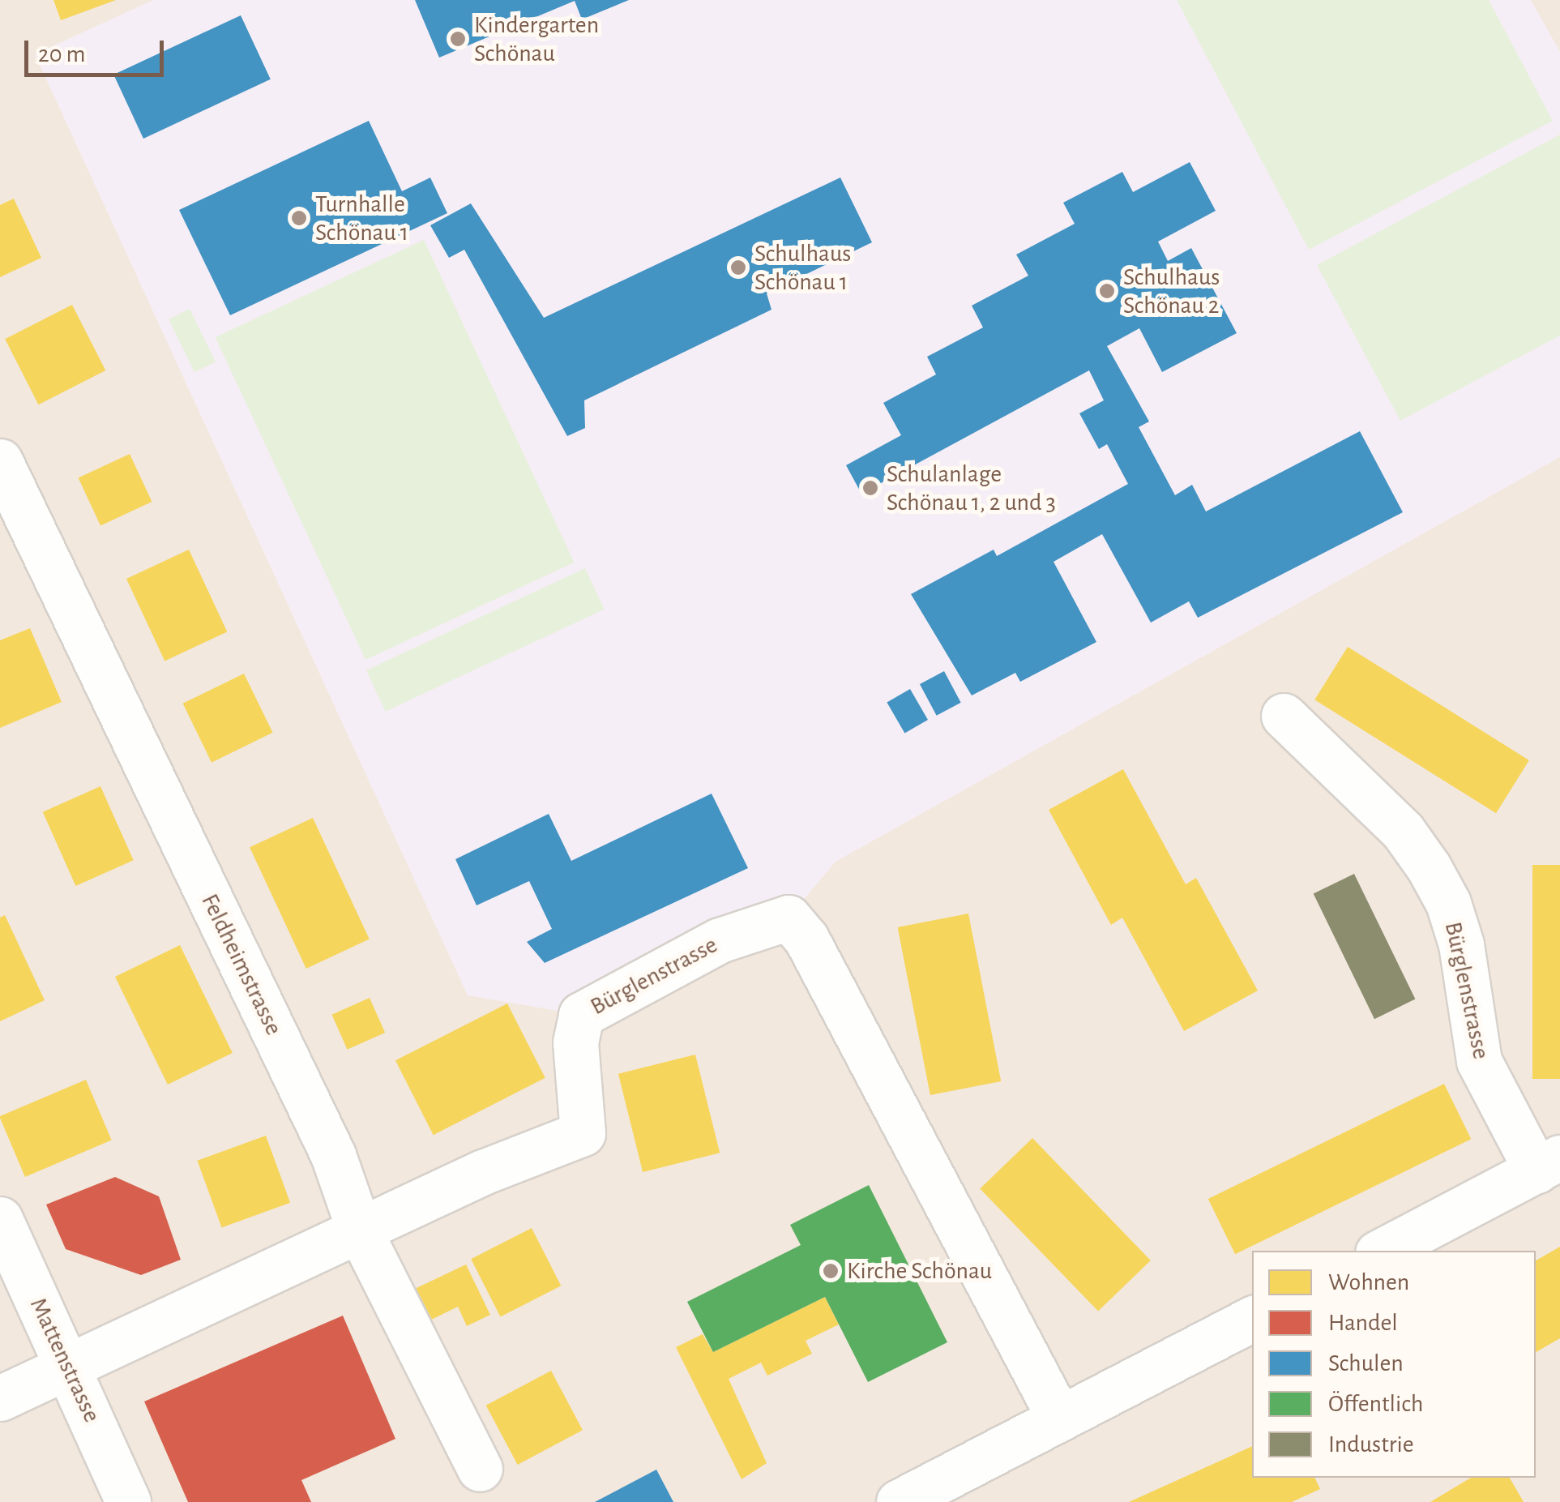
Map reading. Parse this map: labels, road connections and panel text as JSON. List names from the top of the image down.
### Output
{
  "streets": {
    "street": ["Feldheimstrasse", "Bürglenstrasse", "Mattenstrasse"]
  },
  "crossings": [
    ["Feldheimstrasse", "Bürglenstrasse"],
    ["Bürglenstrasse", "Mattenstrasse"]
  ],
  "places": [
    "Kindergarten Schönau",
    "Turnhalle Schönau 1",
    "Schulhaus Schönau 1",
    "Schulhaus Schönau 2",
    "Schulanlage Schönau 1, 2 und 3",
    "Kirche Schönau"
  ],
  "legend": [
    "Wohnen",
    "Handel",
    "Schulen",
    "Öffentlich",
    "Industrie"
  ],
  "scale_bar": "20 m"
}
